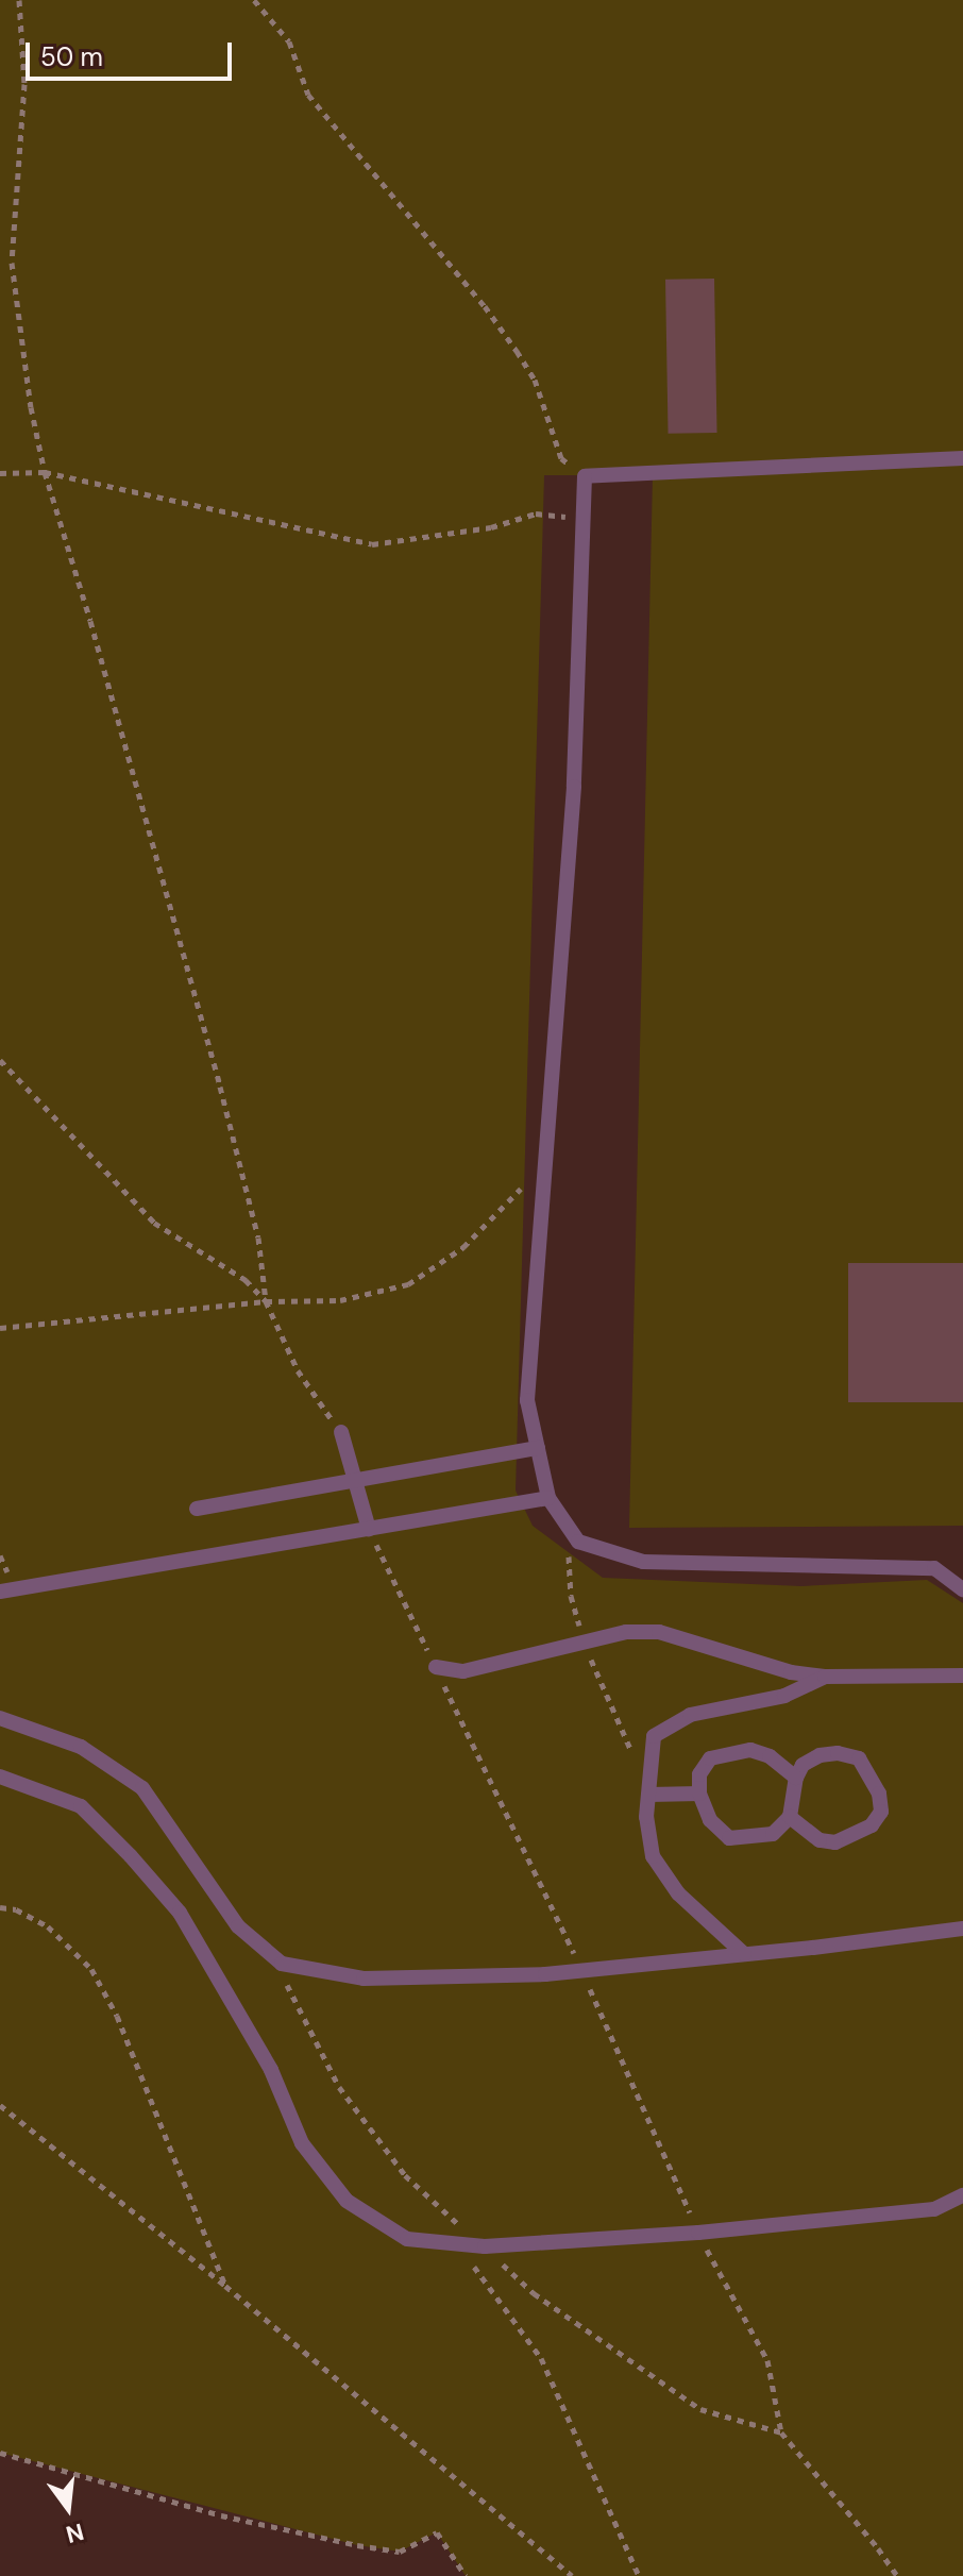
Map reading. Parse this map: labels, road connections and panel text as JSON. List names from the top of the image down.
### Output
{
  "scale_bar": "50 m",
  "north": "bottom"
}
